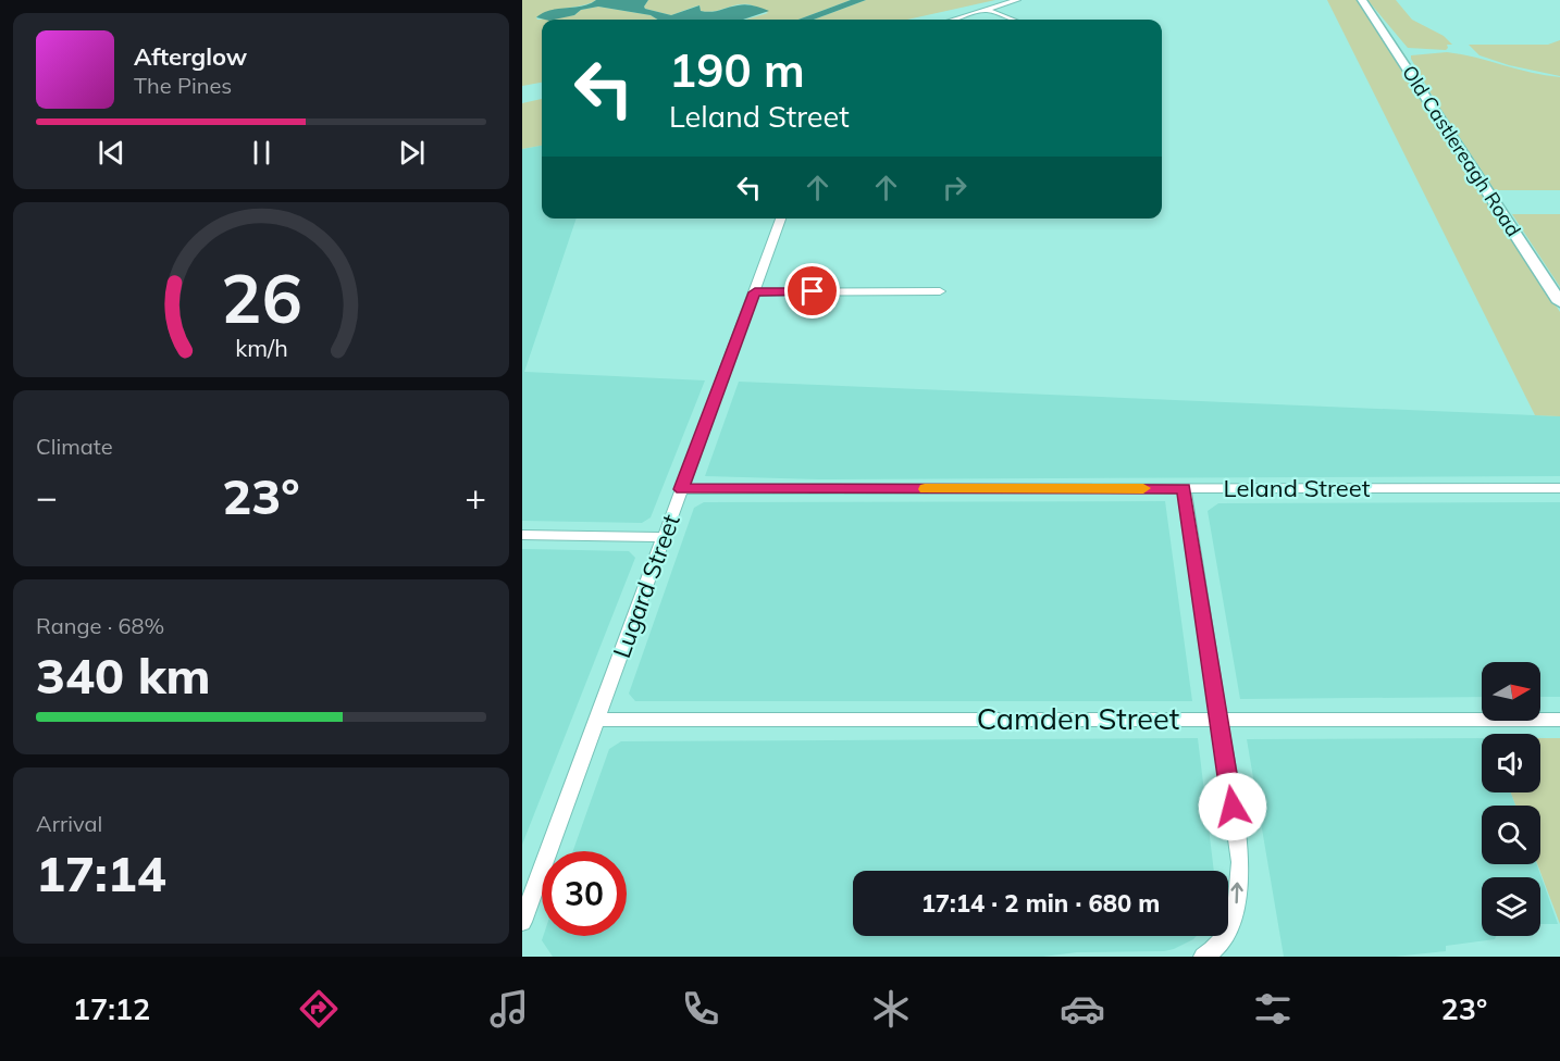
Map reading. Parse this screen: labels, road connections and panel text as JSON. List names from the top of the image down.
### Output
{
  "streets": {
    "street": [
      "Old Castlereagh Road",
      "Leland Street",
      "Lugard Street",
      "Camden Street"
    ]
  },
  "crossings": [
    ["Leland Street", "Lugard Street"],
    ["Lugard Street", "Camden Street"]
  ],
  "north": "right",
  "page": {
    "turn": ["190 m", "Leland Street"],
    "song": ["Afterglow", "The Pines"],
    "tile": [
      "Climate",
      ["Range · 68%", "340 km"],
      ["Arrival", "17:14"]
    ],
    "heat": ["−", "23°", "+"],
    "limit": "30",
    "trip": "17:14 · 2 min · 680 m",
    "tabs": ["17:12", "23°"],
    "gauge": ["26", "km/h"]
  }
}
